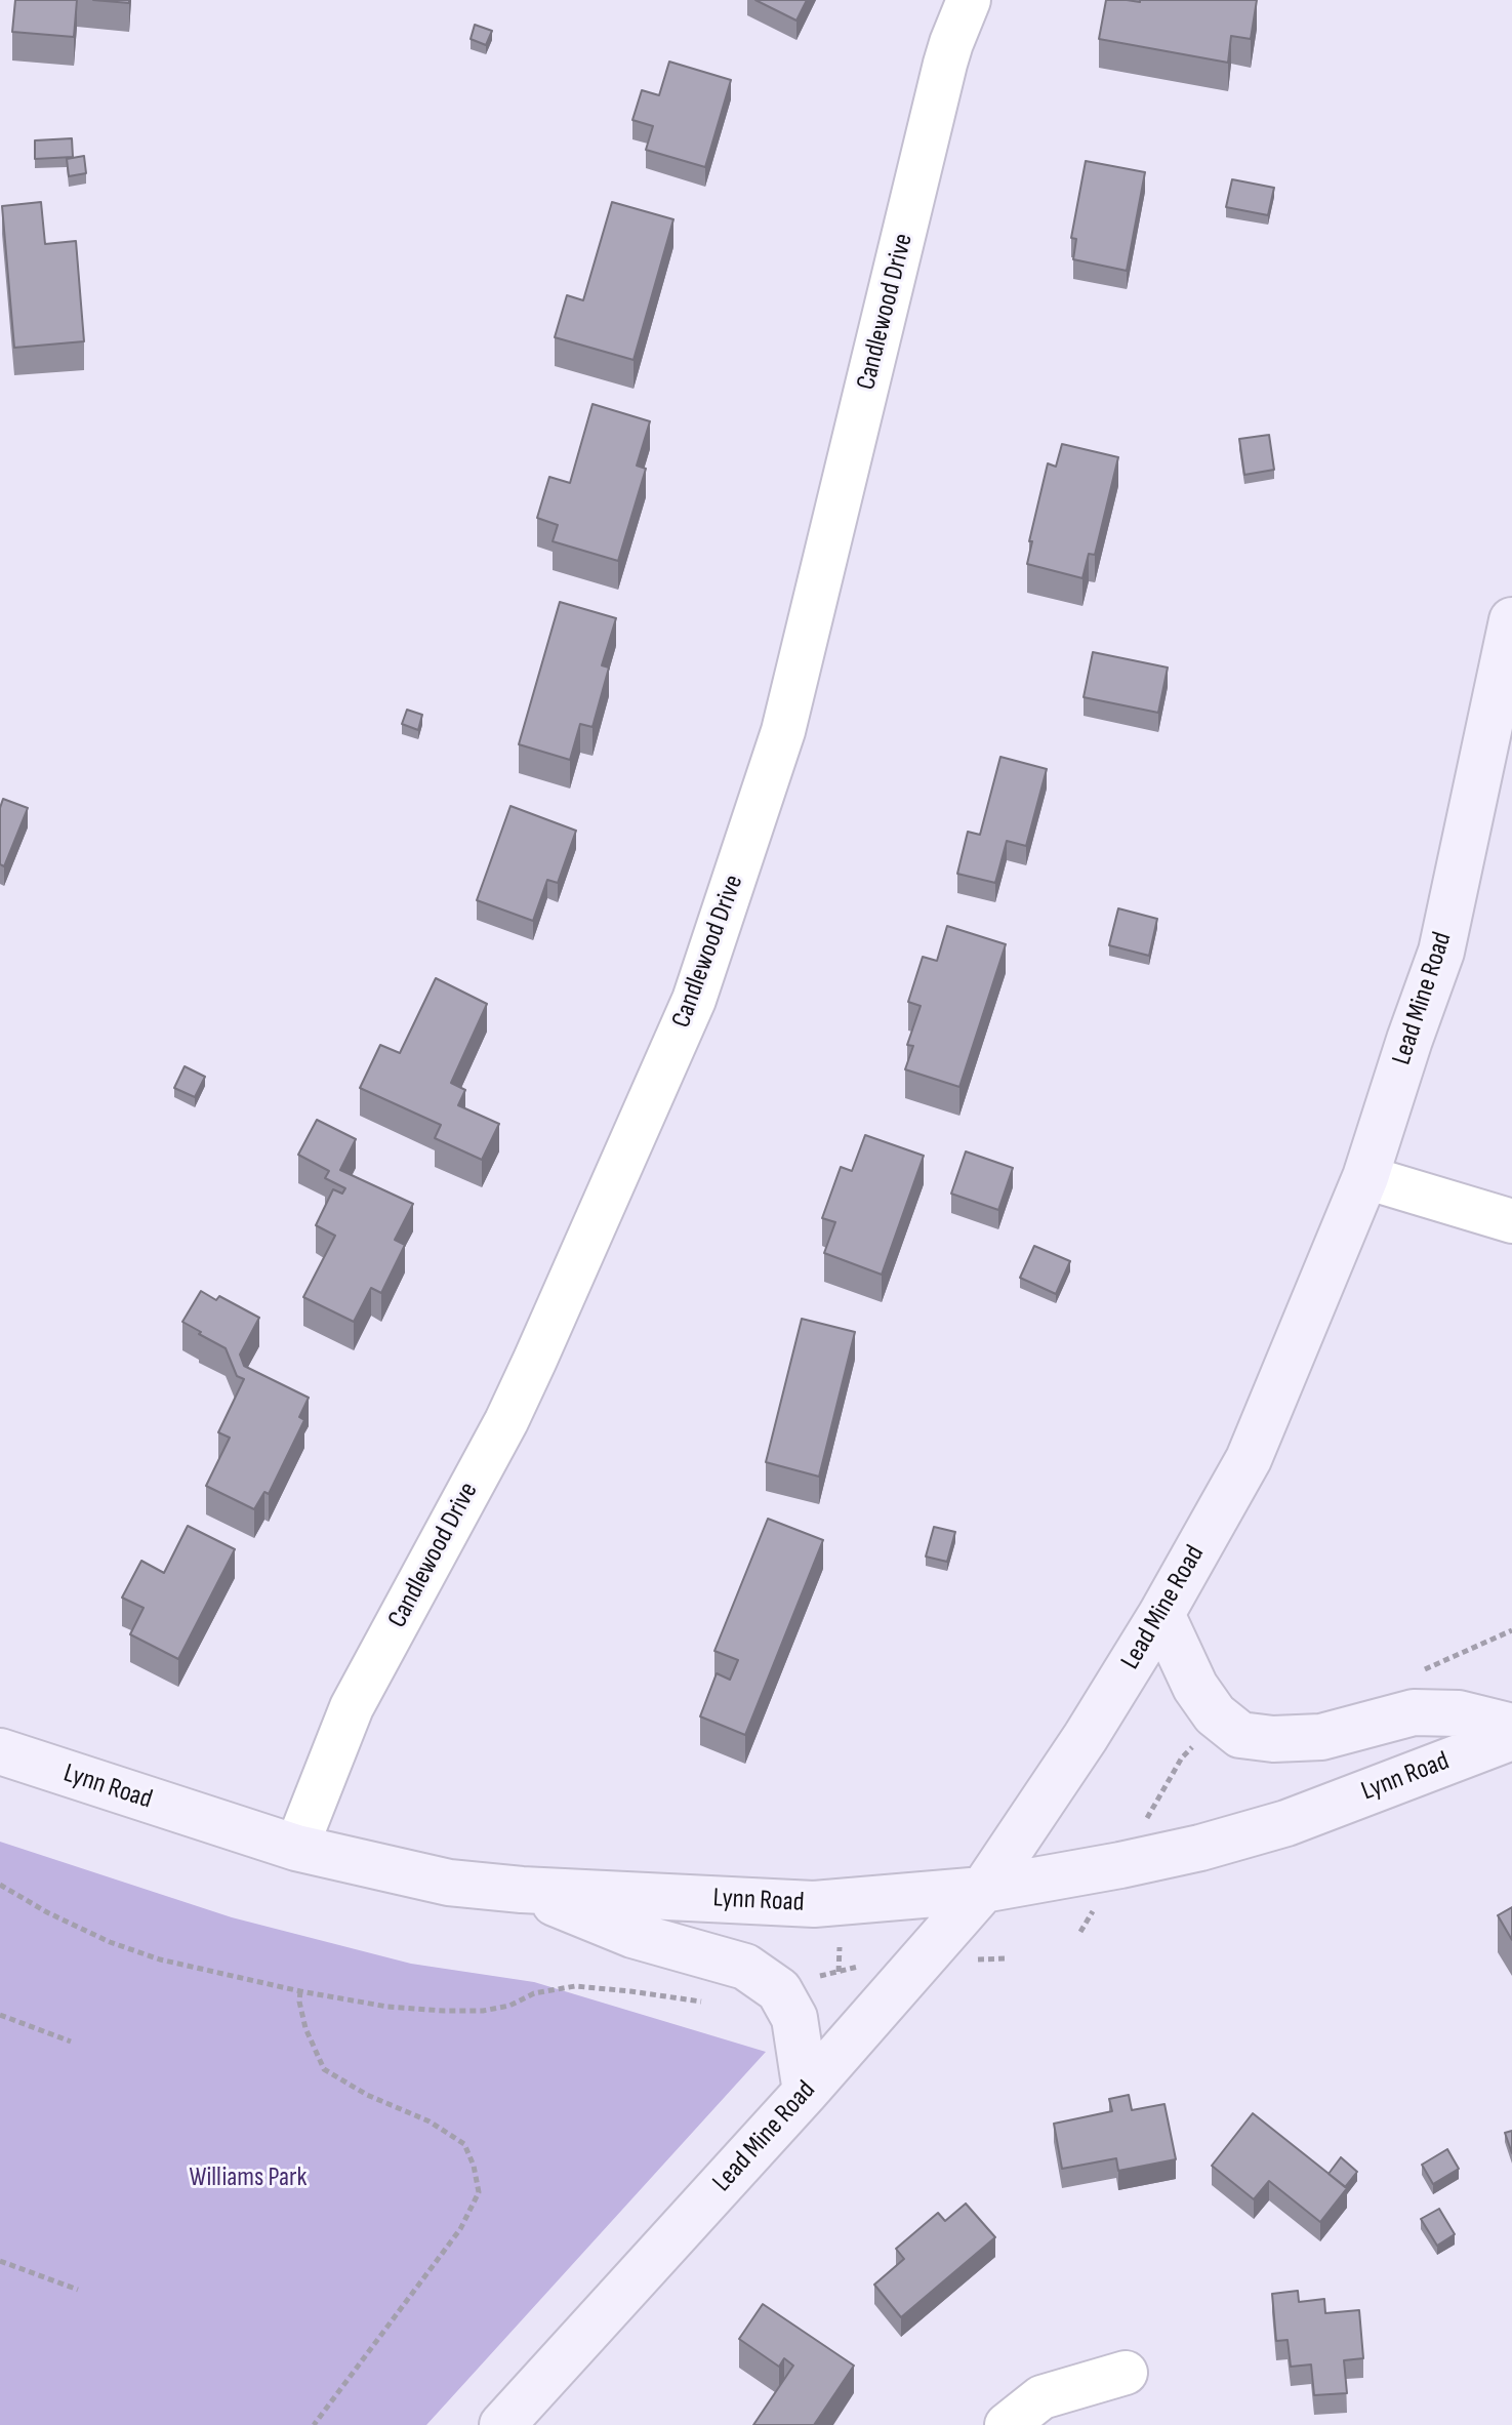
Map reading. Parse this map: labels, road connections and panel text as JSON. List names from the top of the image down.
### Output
{
  "streets": {
    "main road": ["Lead Mine Road", "Lynn Road"],
    "street": ["Candlewood Drive"]
  },
  "crossings": [
    ["Candlewood Drive", "Lynn Road"],
    ["Lead Mine Road", "Lynn Road"]
  ],
  "parks": ["Williams Park"]
}
